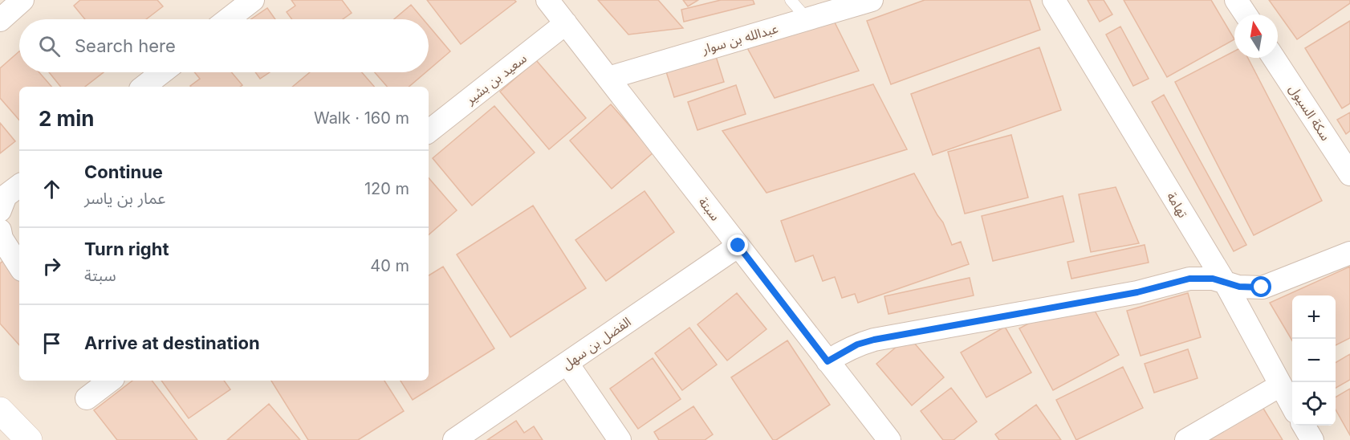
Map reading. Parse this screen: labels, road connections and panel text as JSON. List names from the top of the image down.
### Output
{
  "streets": {
    "street": [
      "عبدالله بن سوار",
      "سعيد بن بشير",
      "سكة السيول",
      "تهامة",
      "سبتة",
      "الفضل بن سهل"
    ]
  },
  "crossings": [
    ["عبدالله بن سوار", "سبتة"],
    ["سعيد بن بشير", "سبتة"],
    ["سبتة", "الفضل بن سهل"]
  ],
  "north": "top",
  "page": {
    "search": "Search here",
    "heading": ["2 min", "Walk · 160 m"],
    "list": [
      ["Continue", "عمار بن ياسر", "120 m"],
      ["Turn right", "سبتة", "40 m"],
      "Arrive at destination"
    ],
    "map_buttons": ["+", "−"]
  }
}
